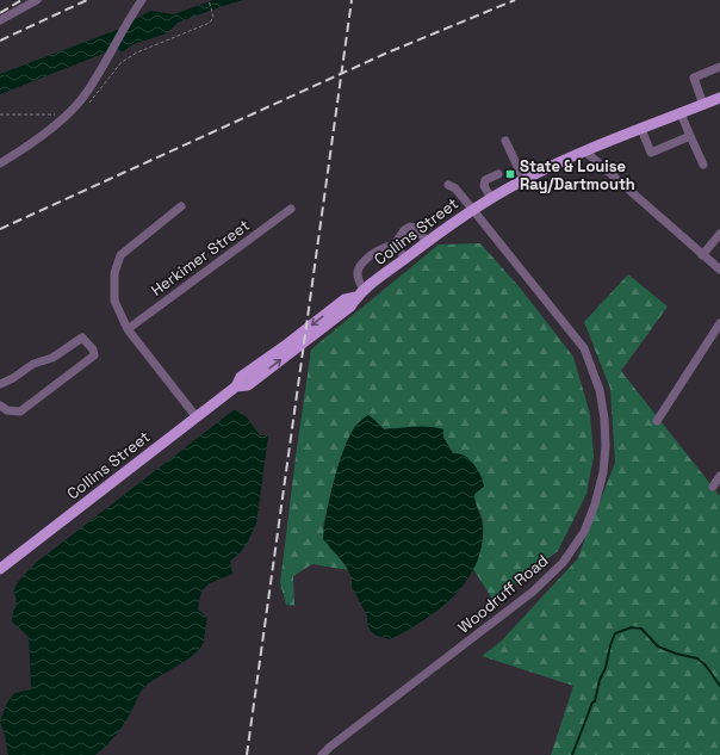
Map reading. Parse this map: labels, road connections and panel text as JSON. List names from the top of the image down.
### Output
{
  "streets": {
    "main road": ["Collins Street"],
    "street": ["Herkimer Street", "Woodruff Road"]
  },
  "crossings": [
    ["Collins Street", "Woodruff Road"]
  ],
  "places": {
    "transit": ["State & Louise Ray/Dartmouth"]
  }
}
